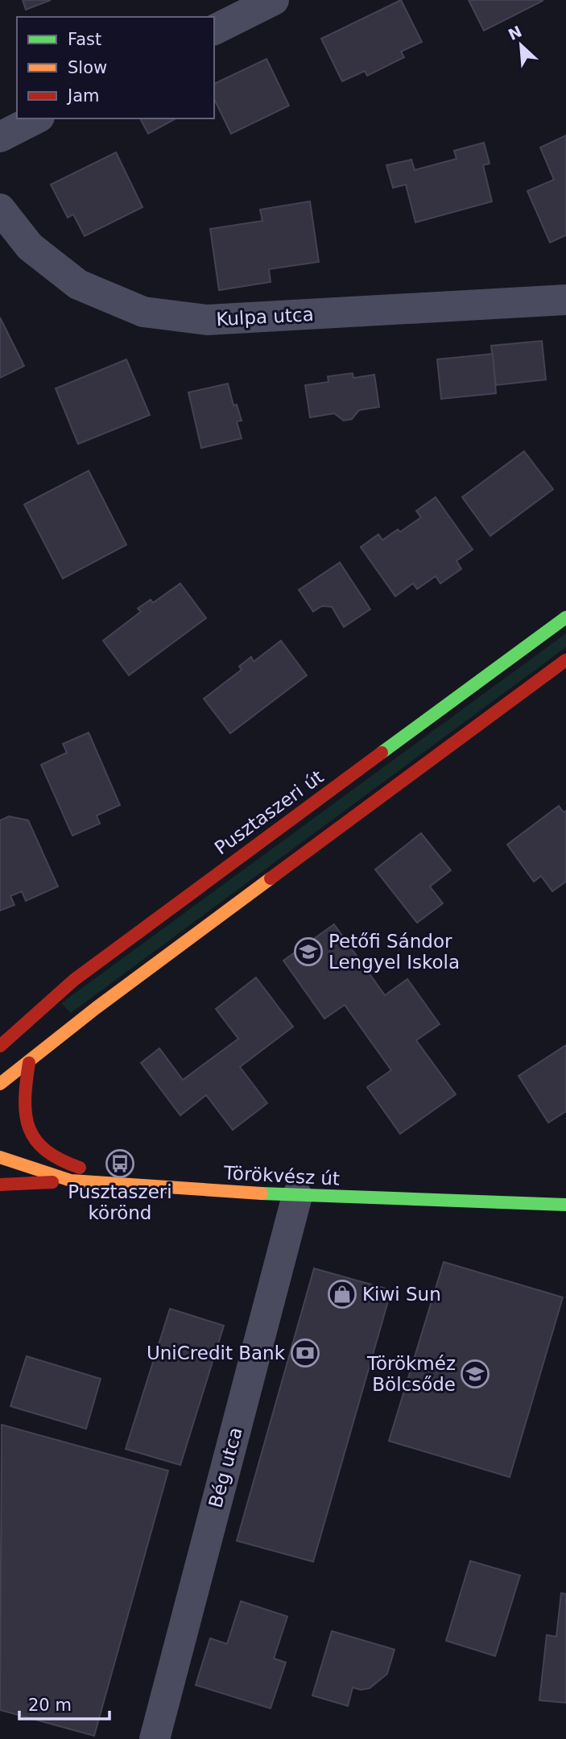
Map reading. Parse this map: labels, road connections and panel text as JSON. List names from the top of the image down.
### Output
{
  "streets": {
    "street": [
      "Kulpa utca",
      "Pusztaszeri út",
      "Törökvész út",
      "Bég utca"
    ]
  },
  "crossings": [
    ["Törökvész út", "Bég utca"]
  ],
  "places": {
    "school or university": ["Petőfi Sándor Lengyel Iskola", "Törökméz Bölcsőde"],
    "bus stop": ["Pusztaszeri körönd"],
    "shop": ["Kiwi Sun"],
    "bank": ["UniCredit Bank"]
  },
  "legend": ["Fast", "Slow", "Jam"],
  "scale_bar": "20 m",
  "north": "top left"
}
